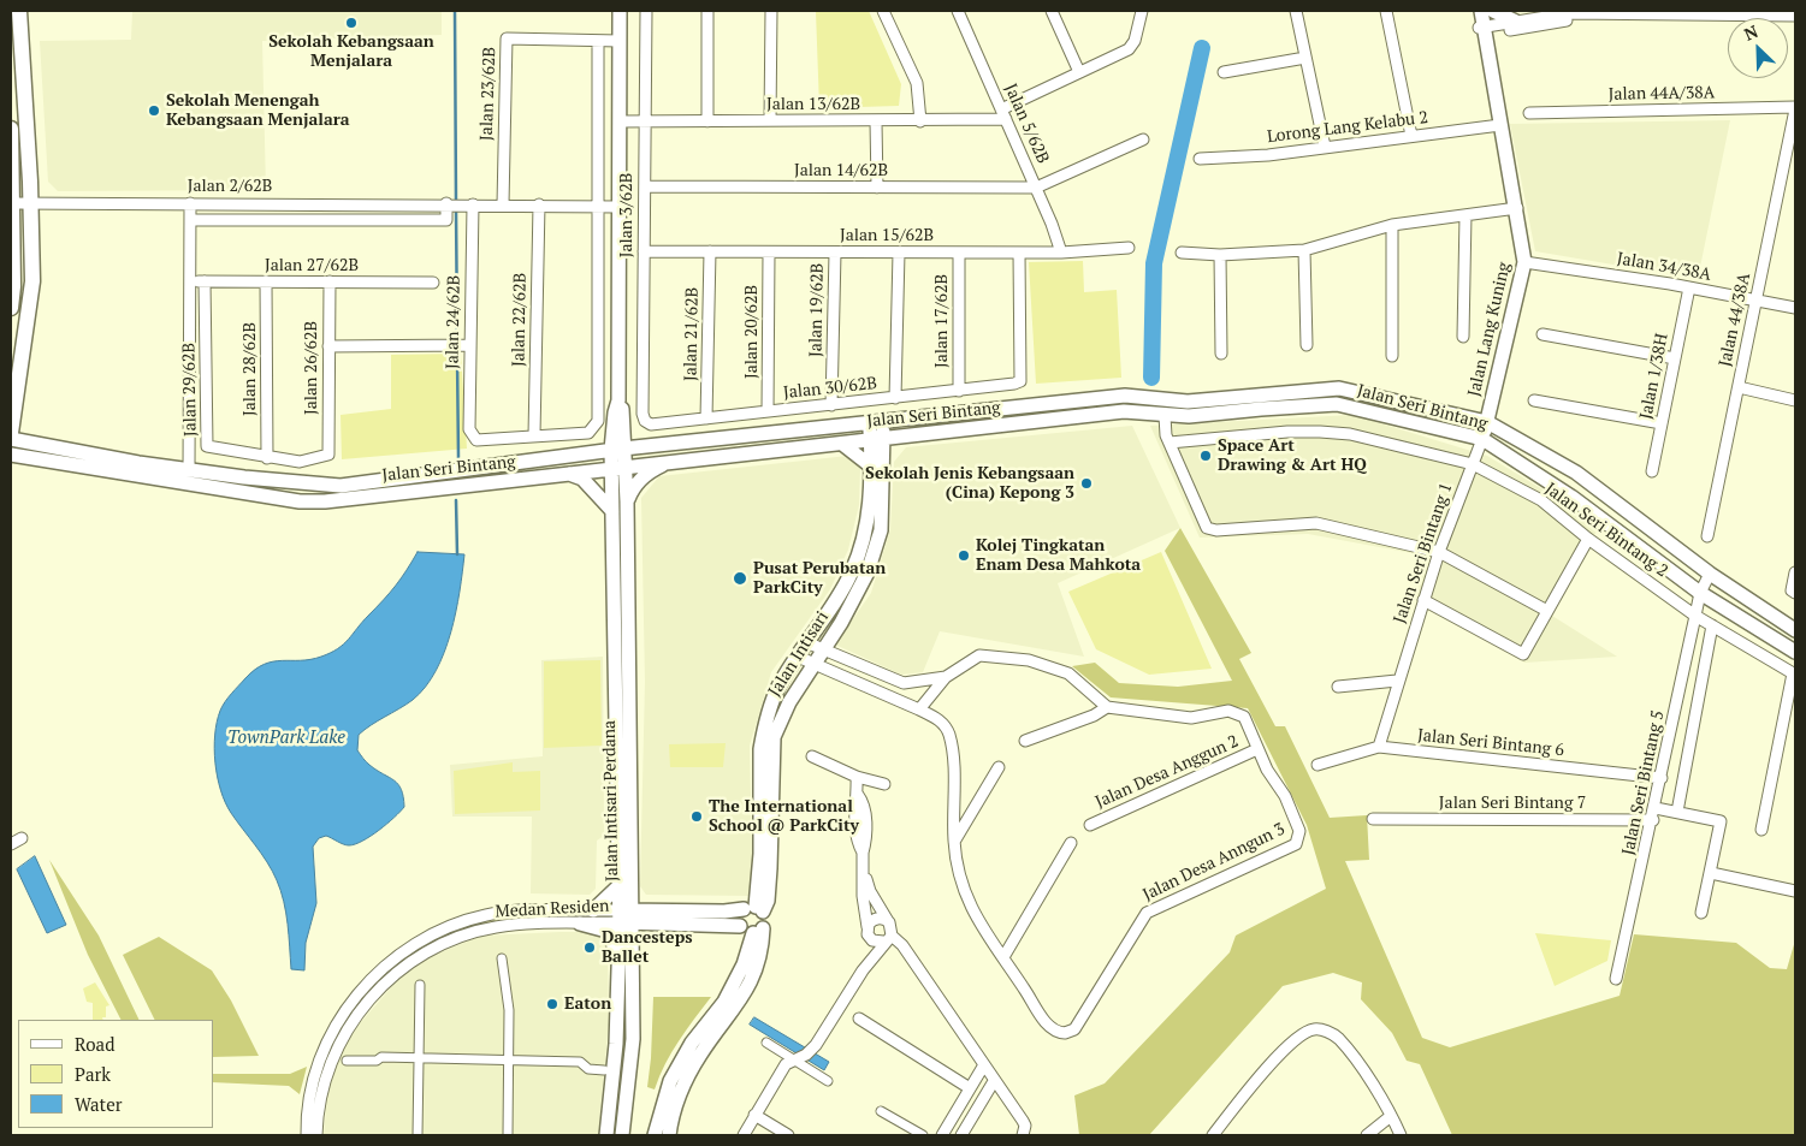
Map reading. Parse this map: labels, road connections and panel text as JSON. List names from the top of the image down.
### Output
{
  "streets": {
    "street": [
      "Jalan 23/62B",
      "Jalan 44A/38A",
      "Jalan 13/62B",
      "Jalan 5/62B",
      "Lorong Lang Kelabu 2",
      "Jalan 14/62B",
      "Jalan 2/62B",
      "Jalan 3/62B",
      "Jalan 15/62B",
      "Jalan 27/62B",
      "Jalan 34/38A",
      "Jalan 19/62B",
      "Jalan 22/62B",
      "Jalan 44/38A",
      "Jalan 17/62B",
      "Jalan 24/62B",
      "Jalan Lang Kuning",
      "Jalan 20/62B",
      "Jalan 21/62B",
      "Jalan 26/62B",
      "Jalan 28/62B",
      "Jalan 1/38H",
      "Jalan 30/62B",
      "Jalan 29/62B",
      "Jalan Seri Bintang",
      "Jalan Seri Bintang 2",
      "Jalan Seri Bintang 1",
      "Jalan Intisari",
      "Jalan Seri Bintang 6",
      "Jalan Desa Anggun 2",
      "Jalan Seri Bintang 5",
      "Jalan Intisari Perdana",
      "Jalan Seri Bintang 7",
      "Jalan Desa Anngun 3",
      "Medan Residen"
    ]
  },
  "crossings": [
    ["Jalan 23/62B", "Jalan 2/62B"],
    ["Jalan 23/62B", "Jalan 3/62B"],
    ["Jalan 44A/38A", "Jalan 44/38A"],
    ["Jalan 13/62B", "Jalan 5/62B"],
    ["Jalan 13/62B", "Jalan 3/62B"],
    ["Jalan 5/62B", "Jalan 14/62B"],
    ["Jalan 5/62B", "Jalan 15/62B"],
    ["Lorong Lang Kelabu 2", "Jalan Lang Kuning"],
    ["Jalan 14/62B", "Jalan 3/62B"],
    ["Jalan 2/62B", "Jalan 3/62B"],
    ["Jalan 2/62B", "Jalan 22/62B"],
    ["Jalan 2/62B", "Jalan 24/62B"],
    ["Jalan 2/62B", "Jalan 29/62B"],
    ["Jalan 3/62B", "Jalan 15/62B"],
    ["Jalan 3/62B", "Jalan 22/62B"],
    ["Jalan 3/62B", "Jalan 24/62B"],
    ["Jalan 3/62B", "Jalan 30/62B"],
    ["Jalan 3/62B", "Jalan Seri Bintang"],
    ["Jalan 3/62B", "Jalan Intisari Perdana"],
    ["Jalan 15/62B", "Jalan 19/62B"],
    ["Jalan 15/62B", "Jalan 17/62B"],
    ["Jalan 15/62B", "Jalan 20/62B"],
    ["Jalan 15/62B", "Jalan 21/62B"],
    ["Jalan 15/62B", "Jalan 30/62B"],
    ["Jalan 27/62B", "Jalan 26/62B"],
    ["Jalan 27/62B", "Jalan 28/62B"],
    ["Jalan 27/62B", "Jalan 29/62B"],
    ["Jalan 34/38A", "Jalan 44/38A"],
    ["Jalan 34/38A", "Jalan Lang Kuning"],
    ["Jalan 34/38A", "Jalan 1/38H"],
    ["Jalan 19/62B", "Jalan 30/62B"],
    ["Jalan 22/62B", "Jalan 24/62B"],
    ["Jalan 17/62B", "Jalan 30/62B"],
    ["Jalan Lang Kuning", "Jalan Seri Bintang"],
    ["Jalan Lang Kuning", "Jalan Seri Bintang 1"],
    ["Jalan 20/62B", "Jalan 30/62B"],
    ["Jalan 21/62B", "Jalan 30/62B"],
    ["Jalan 26/62B", "Jalan 29/62B"],
    ["Jalan 28/62B", "Jalan 29/62B"],
    ["Jalan 29/62B", "Jalan Seri Bintang"],
    ["Jalan Seri Bintang", "Jalan Seri Bintang 1"],
    ["Jalan Seri Bintang", "Jalan Intisari"],
    ["Jalan Seri Bintang", "Jalan Seri Bintang 5"],
    ["Jalan Seri Bintang", "Jalan Intisari Perdana"],
    ["Jalan Seri Bintang 2", "Jalan Seri Bintang 1"],
    ["Jalan Seri Bintang 2", "Jalan Seri Bintang 5"],
    ["Jalan Seri Bintang 1", "Jalan Seri Bintang 6"],
    ["Jalan Seri Bintang 6", "Jalan Seri Bintang 5"],
    ["Jalan Desa Anggun 2", "Jalan Desa Anngun 3"],
    ["Jalan Seri Bintang 5", "Jalan Seri Bintang 7"],
    ["Jalan Intisari Perdana", "Medan Residen"]
  ],
  "water": ["TownPark Lake"],
  "places": [
    "Sekolah Kebangsaan Menjalara",
    "Sekolah Menengah Kebangsaan Menjalara",
    "Space Art Drawing & Art HQ",
    "Sekolah Jenis Kebangsaan (Cina) Kepong 3",
    "Kolej Tingkatan Enam Desa Mahkota",
    "Pusat Perubatan ParkCity",
    "The International School @ ParkCity",
    "Dancesteps Ballet",
    "Eaton"
  ],
  "legend": ["Road", "Park", "Water"],
  "north": "top left"
}
